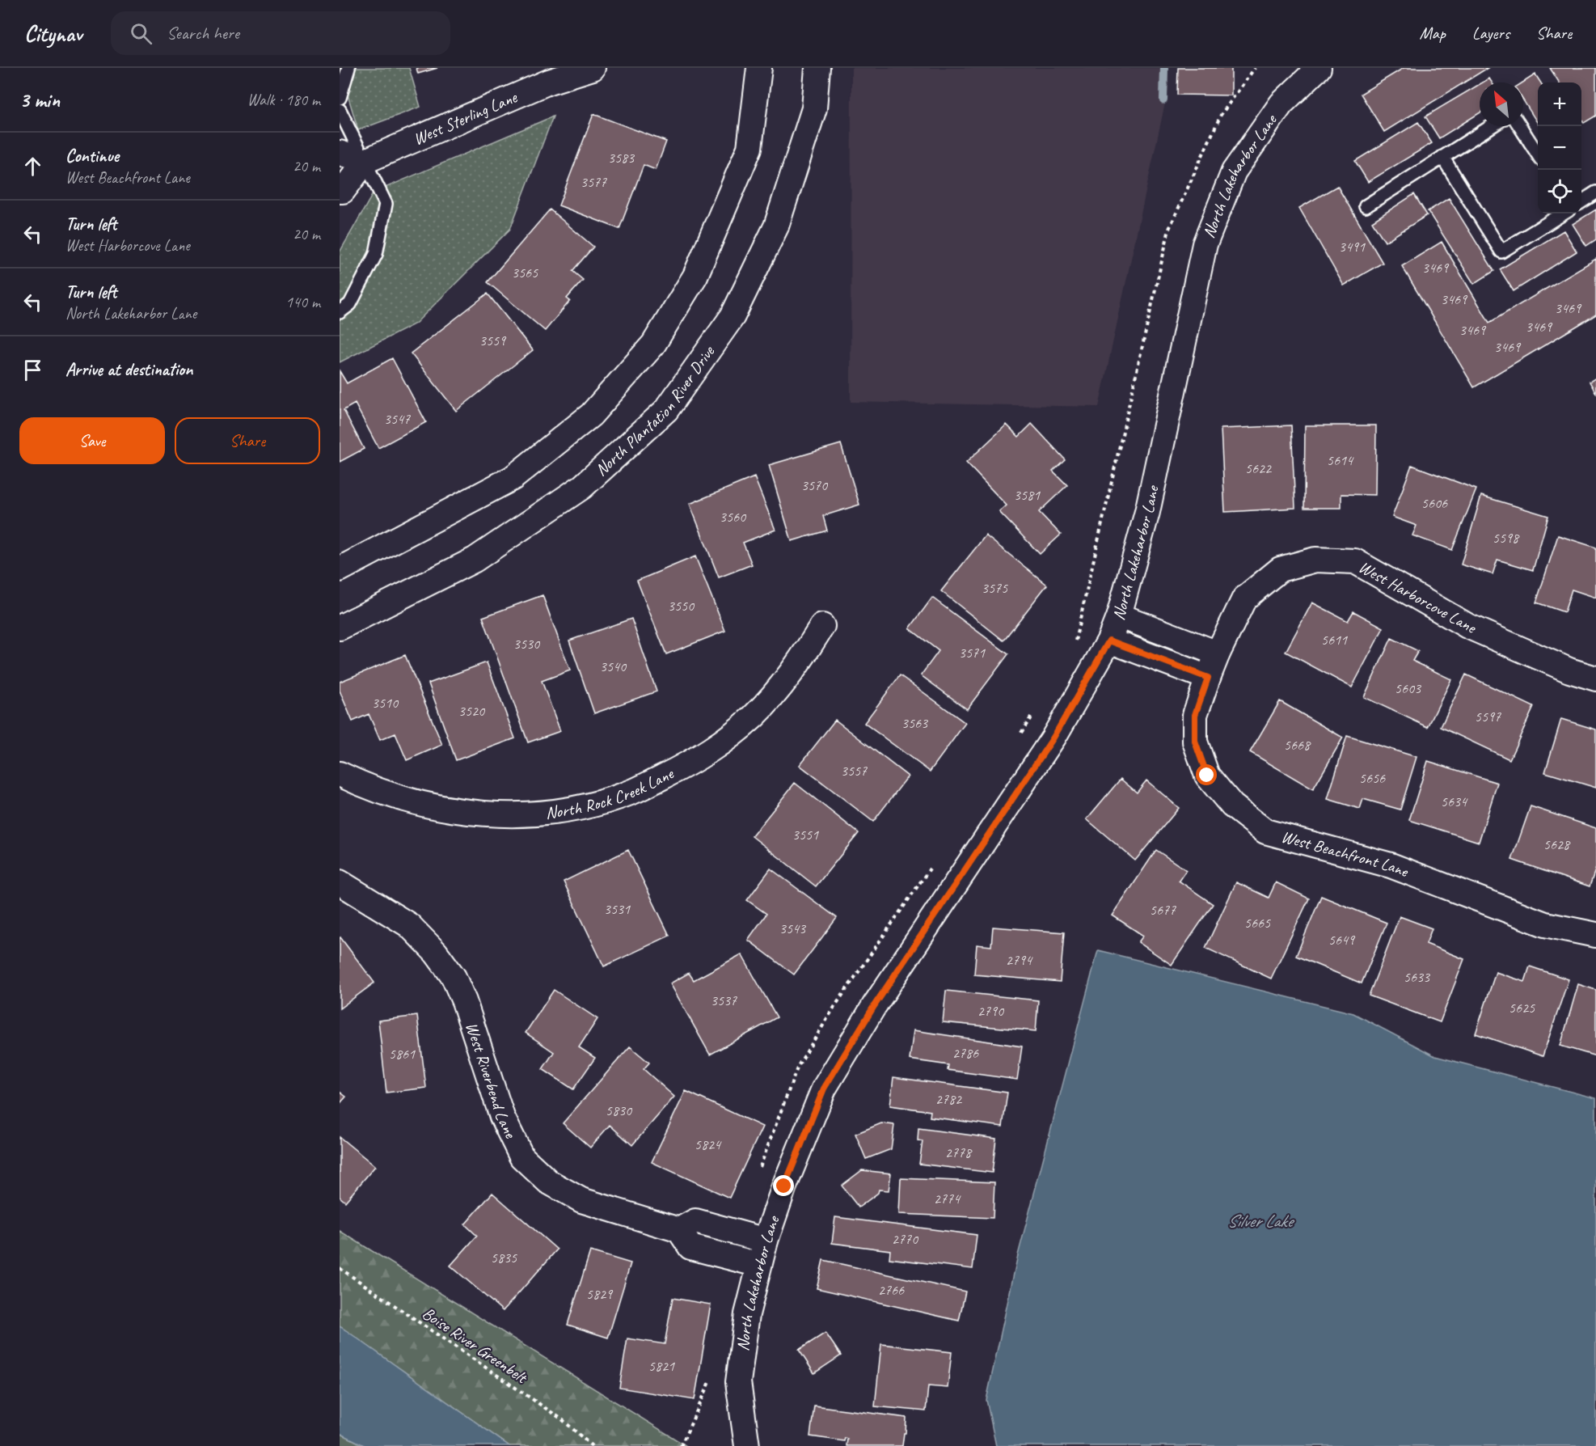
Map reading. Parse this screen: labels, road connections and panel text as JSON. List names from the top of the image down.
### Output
{
  "streets": {
    "street": [
      "West Sterling Lane",
      "North Lakeharbor Lane",
      "North Plantation River Drive",
      "West Harborcove Lane",
      "North Rock Creek Lane",
      "West Beachfront Lane",
      "West Riverbend Lane"
    ],
    "path": ["Boise River Greenbelt"]
  },
  "crossings": [
    ["West Harborcove Lane", "West Beachfront Lane"]
  ],
  "water": ["Silver Lake"],
  "house_numbers": [
    "3583",
    "3577",
    "3491",
    "3469",
    "3565",
    "3469",
    "3469",
    "3469",
    "3469",
    "3559",
    "3469",
    "3547",
    "5614",
    "5622",
    "3570",
    "3581",
    "5606",
    "3560",
    "5598",
    "3575",
    "3550",
    "5611",
    "3530",
    "3571",
    "3540",
    "5603",
    "3510",
    "3520",
    "5597",
    "3563",
    "5668",
    "3557",
    "5656",
    "5634",
    "3551",
    "5628",
    "3531",
    "5677",
    "5665",
    "3543",
    "5649",
    "2794",
    "5633",
    "3537",
    "5625",
    "2790",
    "2786",
    "5861",
    "2782",
    "5830",
    "5824",
    "2778",
    "2774",
    "2770",
    "5835",
    "2766",
    "5829",
    "5821"
  ],
  "north": "top left",
  "page": {
    "header": "Citynav",
    "search": "Search here",
    "nav": ["Map", "Layers", "Share"],
    "heading": ["3 min", "Walk · 180 m"],
    "map_buttons": ["+", "−"],
    "list": [
      ["Continue", "West Beachfront Lane", "20 m"],
      ["Turn left", "West Harborcove Lane", "20 m"],
      ["Turn left", "North Lakeharbor Lane", "140 m"],
      "Arrive at destination"
    ],
    "buttons": ["Save", "Share"]
  }
}
